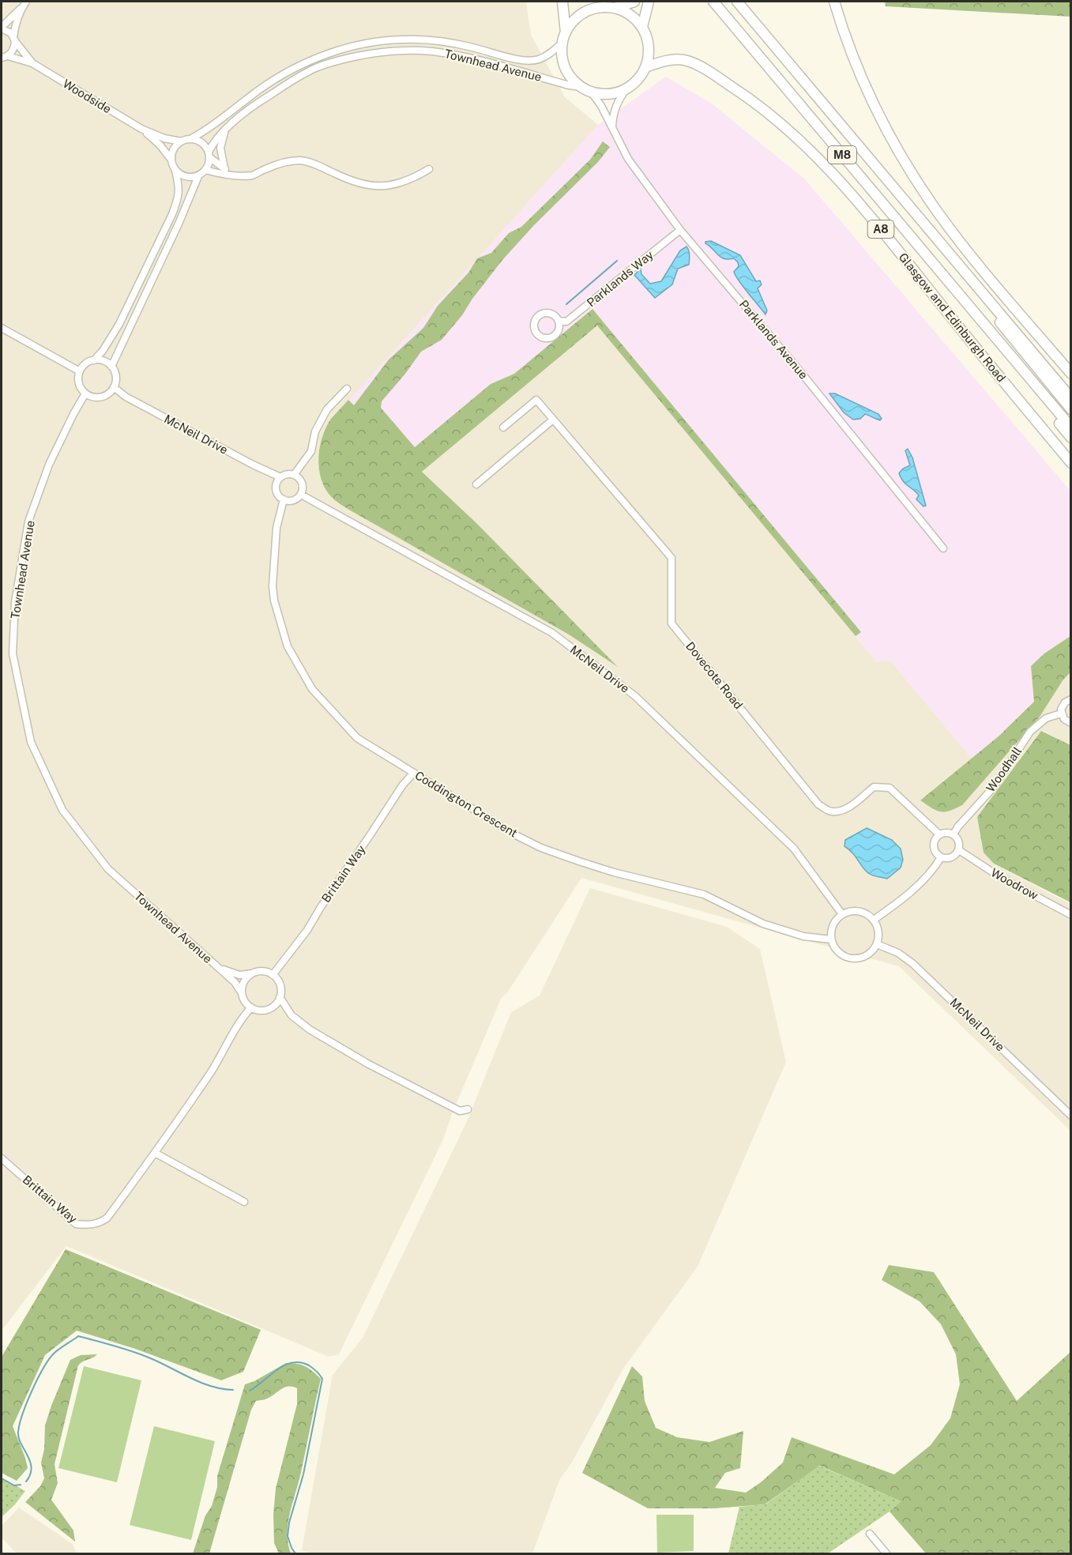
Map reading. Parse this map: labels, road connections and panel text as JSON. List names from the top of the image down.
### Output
{
  "streets": {
    "highway": ["M8", "A8", "Glasgow and Edinburgh Road"],
    "street": [
      "Townhead Avenue",
      "Woodside",
      "Parklands Way",
      "Parklands Avenue",
      "McNeil Drive",
      "Dovecote Road",
      "Woodhall",
      "Coddington Crescent",
      "Brittain Way",
      "Woodrow"
    ]
  },
  "crossings": [
    ["Townhead Avenue", "Woodside"],
    ["Townhead Avenue", "Glasgow and Edinburgh Road"],
    ["Townhead Avenue", "Parklands Avenue"],
    ["Townhead Avenue", "McNeil Drive"],
    ["Townhead Avenue", "Brittain Way"],
    ["Parklands Way", "Parklands Avenue"],
    ["Glasgow and Edinburgh Road", "Parklands Avenue"],
    ["McNeil Drive", "Coddington Crescent"],
    ["Dovecote Road", "Woodhall"],
    ["Dovecote Road", "Woodrow"],
    ["Woodhall", "Woodrow"],
    ["Coddington Crescent", "Brittain Way"]
  ]
}
